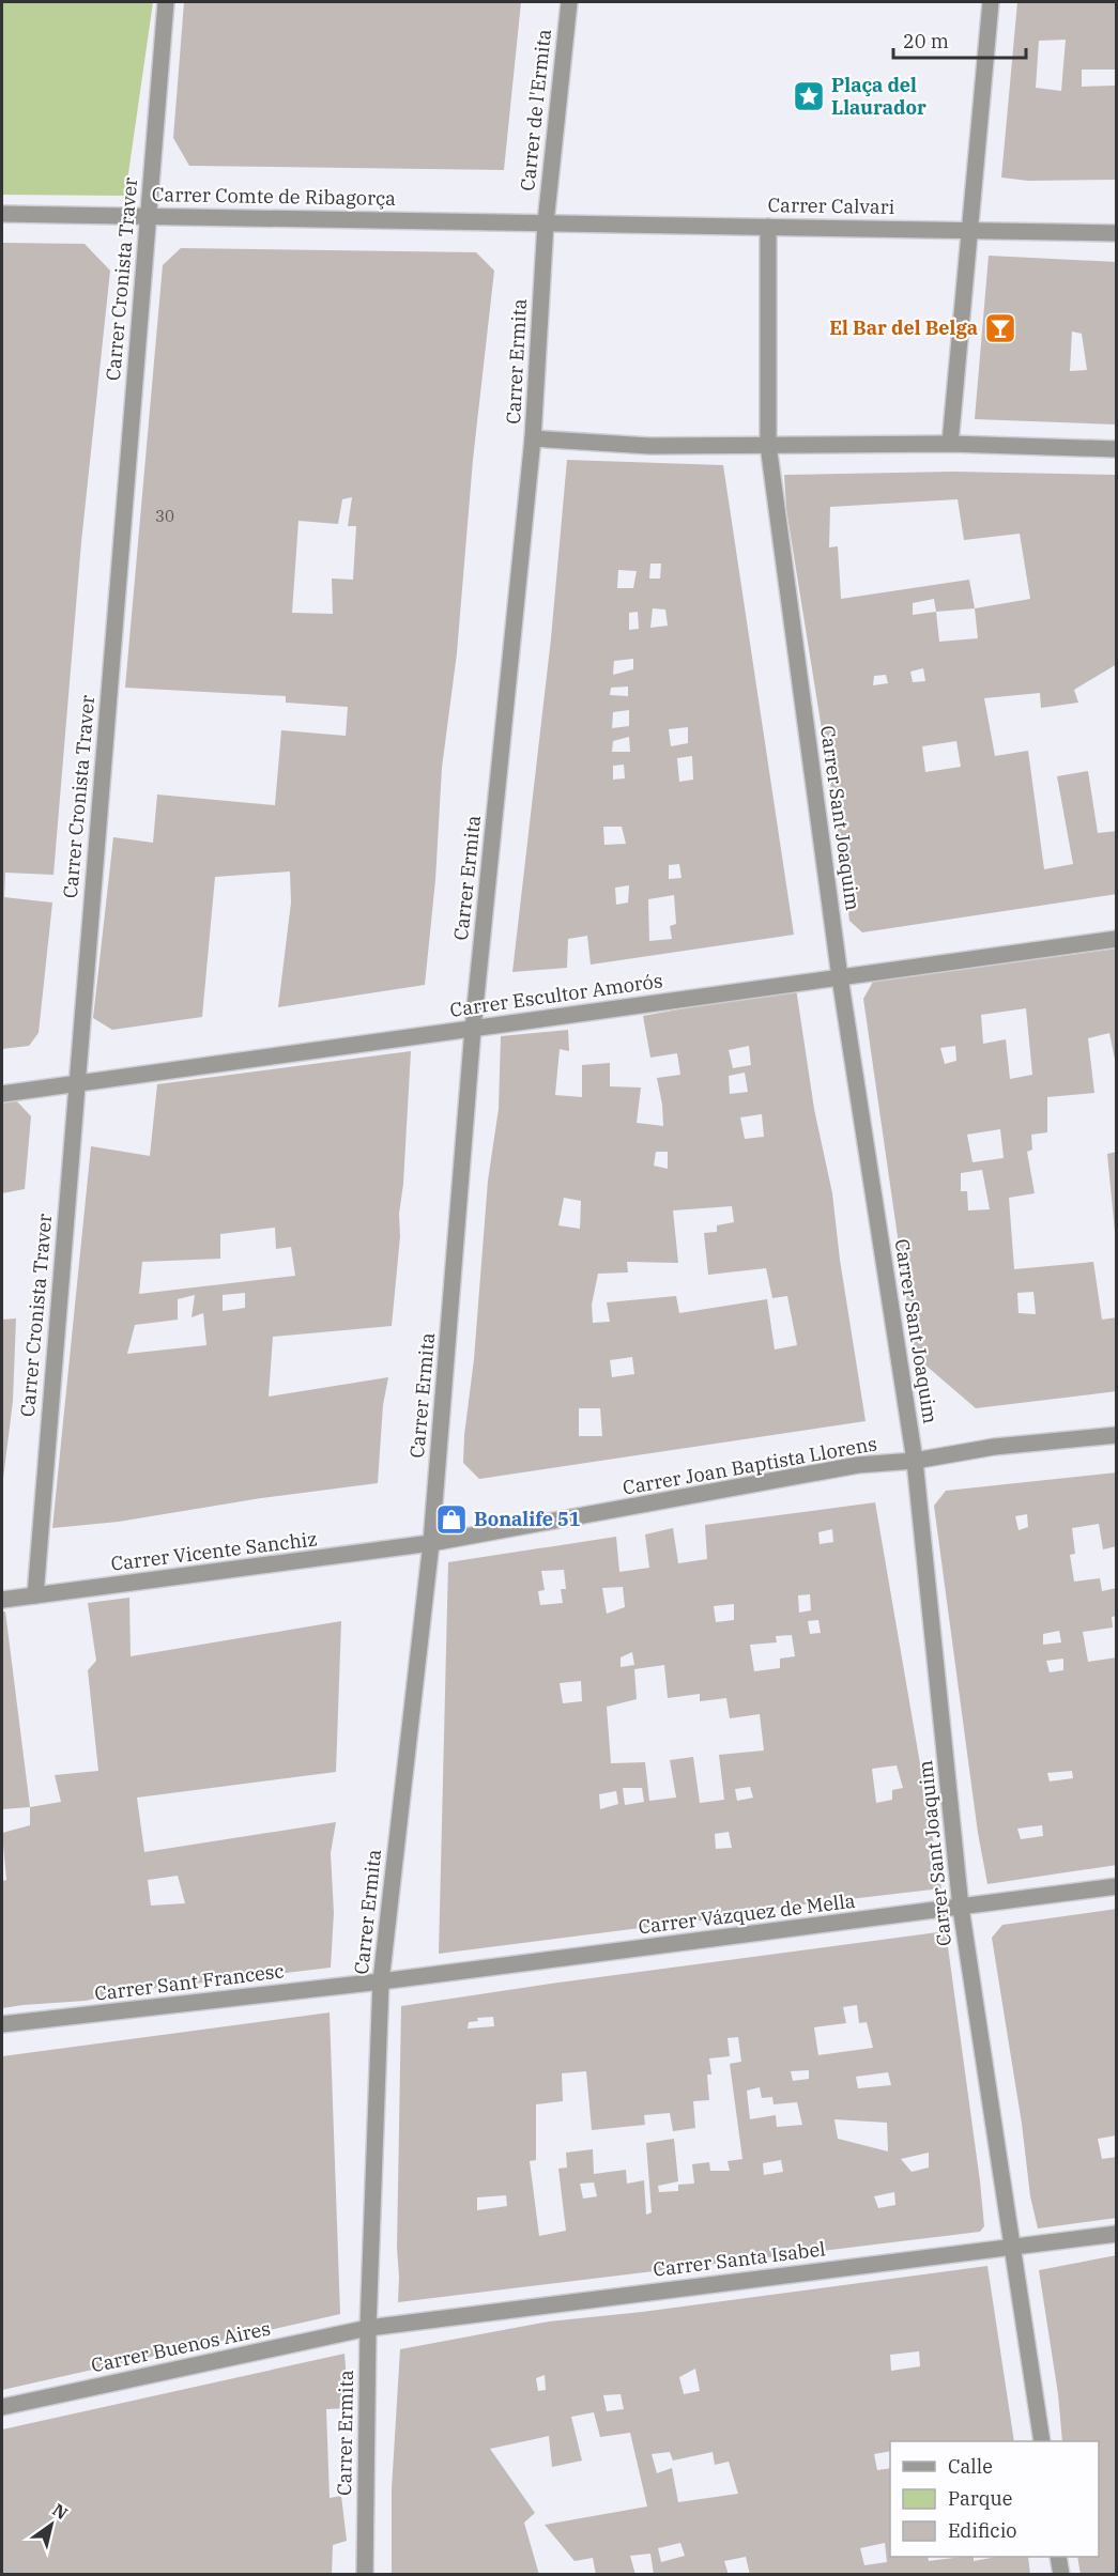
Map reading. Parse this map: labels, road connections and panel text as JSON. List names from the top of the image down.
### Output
{
  "streets": {
    "street": [
      "Carrer de l'Ermita",
      "Carrer Comte de Ribagorça",
      "Carrer Calvari",
      "Carrer Cronista Traver",
      "Carrer Ermita",
      "Carrer Sant Joaquim",
      "Carrer Escultor Amorós",
      "Carrer Joan Baptista Llorens",
      "Carrer Vicente Sanchiz",
      "Carrer Vázquez de Mella",
      "Carrer Sant Francesc",
      "Carrer Santa Isabel",
      "Carrer Buenos Aires"
    ]
  },
  "crossings": [
    ["Carrer de l'Ermita", "Carrer Comte de Ribagorça"],
    ["Carrer de l'Ermita", "Carrer Calvari"],
    ["Carrer de l'Ermita", "Carrer Ermita"],
    ["Carrer Comte de Ribagorça", "Carrer Calvari"],
    ["Carrer Comte de Ribagorça", "Carrer Cronista Traver"],
    ["Carrer Comte de Ribagorça", "Carrer Ermita"],
    ["Carrer Calvari", "Carrer Ermita"],
    ["Carrer Calvari", "Carrer Sant Joaquim"],
    ["Carrer Cronista Traver", "Carrer Escultor Amorós"],
    ["Carrer Cronista Traver", "Carrer Vicente Sanchiz"],
    ["Carrer Ermita", "Carrer Escultor Amorós"],
    ["Carrer Ermita", "Carrer Joan Baptista Llorens"],
    ["Carrer Ermita", "Carrer Vicente Sanchiz"],
    ["Carrer Ermita", "Carrer Vázquez de Mella"],
    ["Carrer Ermita", "Carrer Sant Francesc"],
    ["Carrer Ermita", "Carrer Santa Isabel"],
    ["Carrer Ermita", "Carrer Buenos Aires"],
    ["Carrer Sant Joaquim", "Carrer Escultor Amorós"],
    ["Carrer Sant Joaquim", "Carrer Joan Baptista Llorens"],
    ["Carrer Sant Joaquim", "Carrer Vázquez de Mella"],
    ["Carrer Sant Joaquim", "Carrer Santa Isabel"],
    ["Carrer Joan Baptista Llorens", "Carrer Vicente Sanchiz"],
    ["Carrer Vázquez de Mella", "Carrer Sant Francesc"],
    ["Carrer Santa Isabel", "Carrer Buenos Aires"]
  ],
  "places": {
    "place": ["Plaça del Llaurador"],
    "bar": ["El Bar del Belga"],
    "shop": ["Bonalife 51"]
  },
  "house_numbers": ["30"],
  "legend": ["Calle", "Parque", "Edificio"],
  "scale_bar": "20 m",
  "north": "top right"
}
